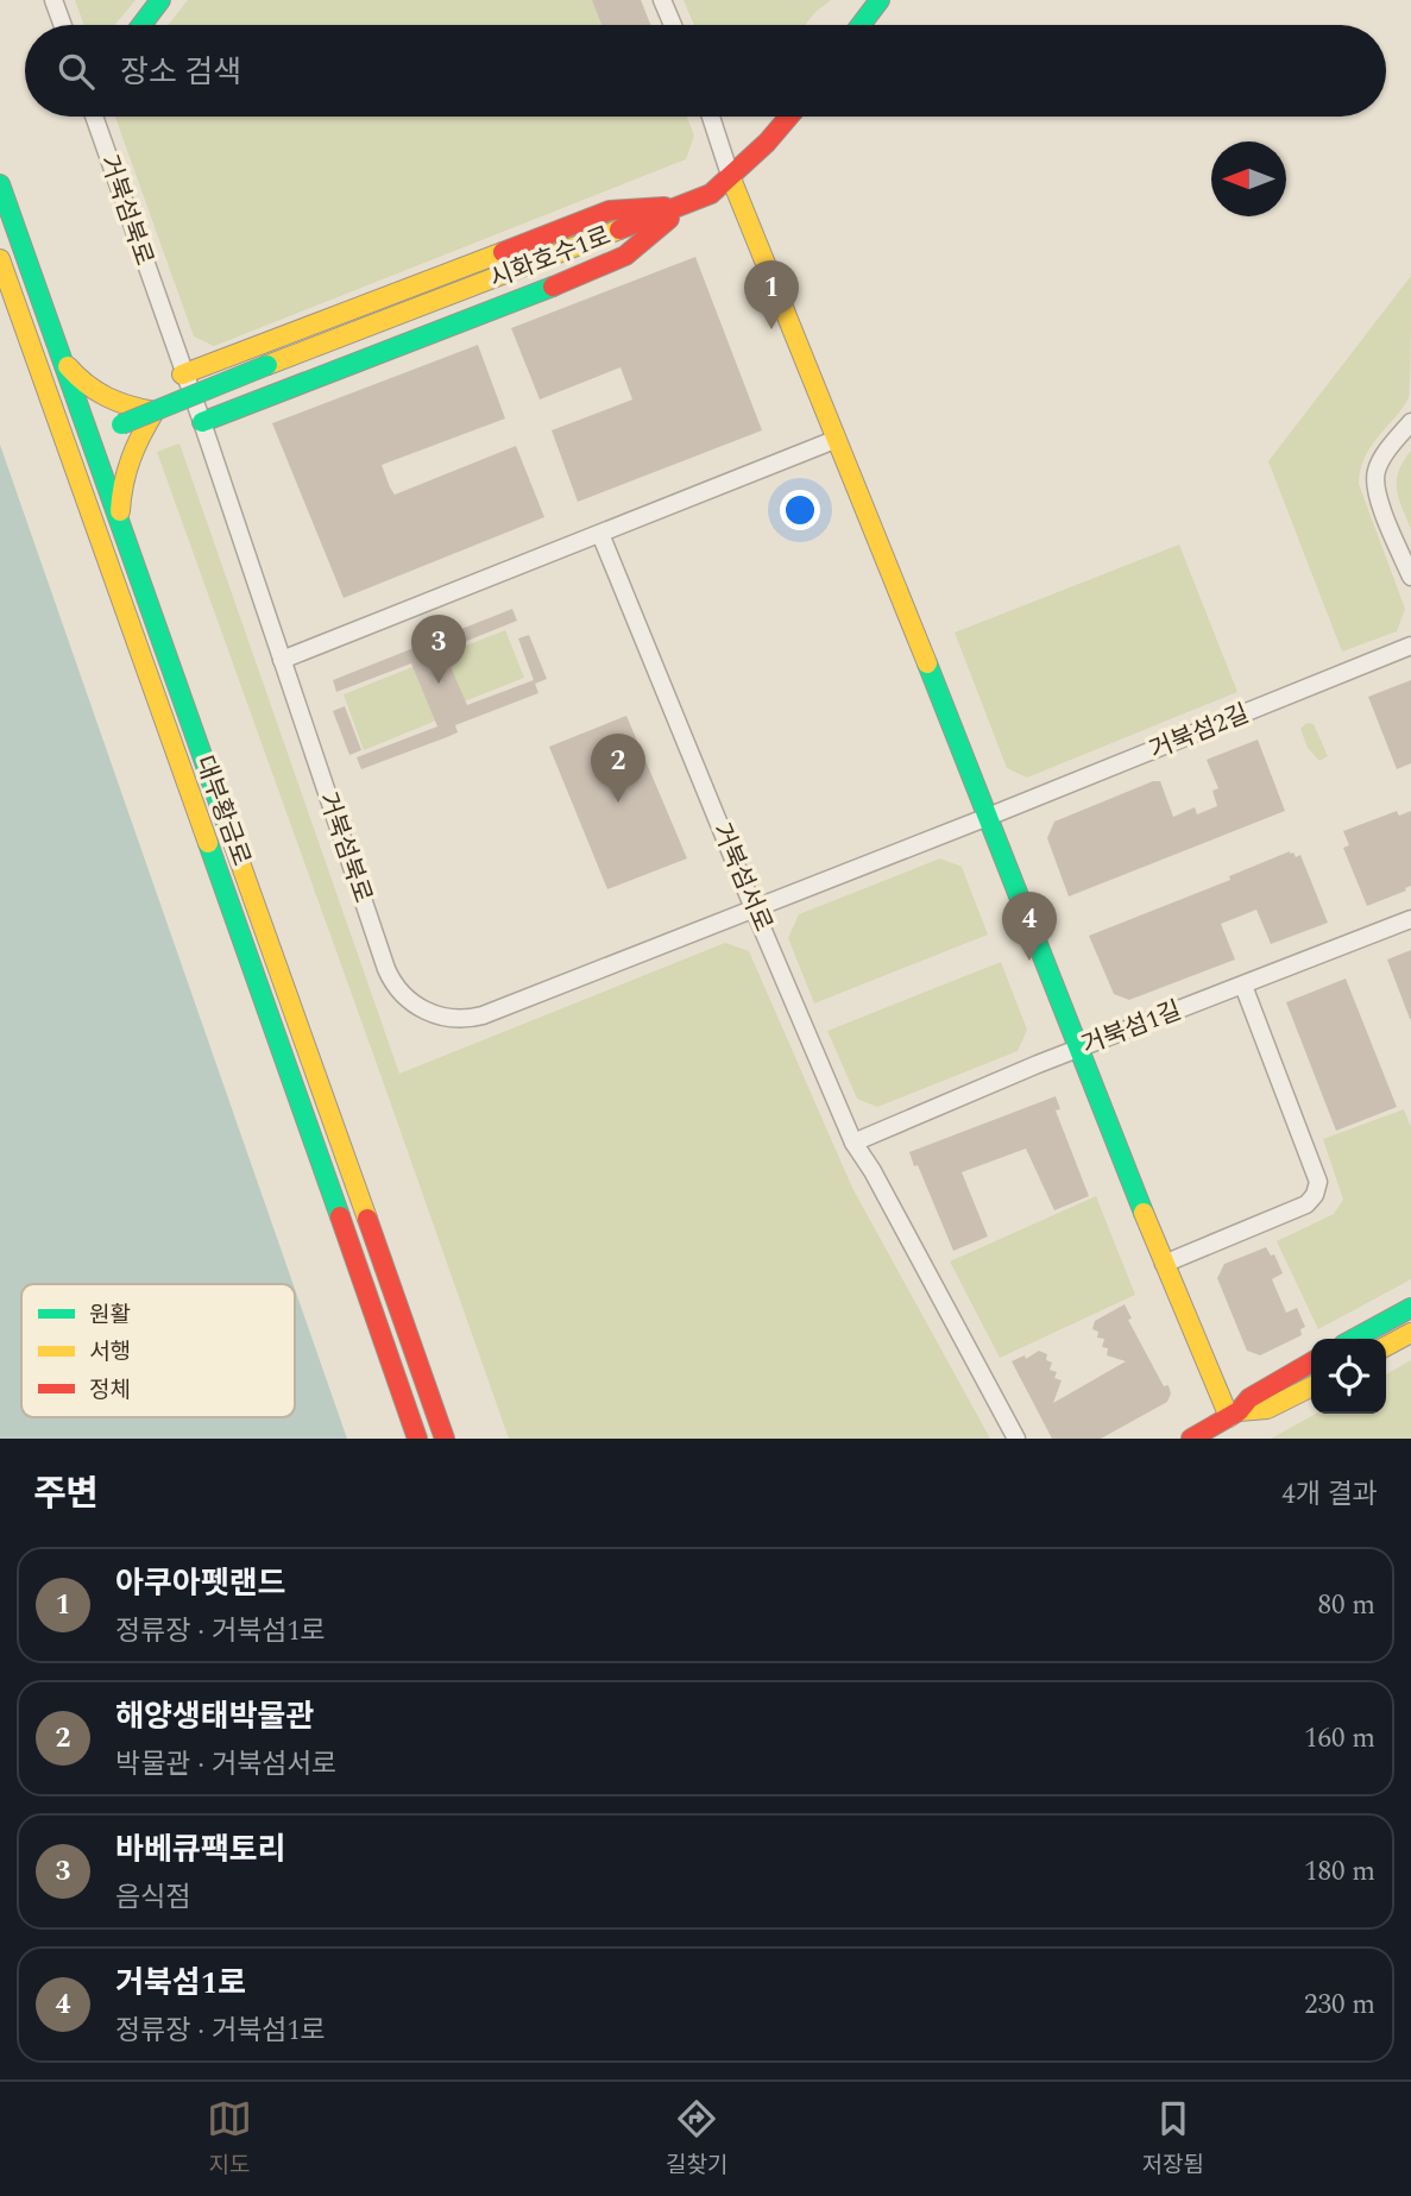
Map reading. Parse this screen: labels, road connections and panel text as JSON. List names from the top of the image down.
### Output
{
  "streets": {
    "main road": ["시화호수1로", "대부황금로"],
    "street": [
      "거북섬북로",
      "거북섬2길",
      "거북섬서로",
      "거북섬1길"
    ]
  },
  "crossings": [
    ["거북섬북로", "거북섬2길"],
    ["거북섬북로", "거북섬서로"],
    ["시화호수1로", "대부황금로"],
    ["거북섬서로", "거북섬1길"]
  ],
  "legend": ["원활", "서행", "정체"],
  "north": "left",
  "page": {
    "search": "장소 검색",
    "pins": [
      "1",
      "3",
      "2",
      "4"
    ],
    "heading": ["주변", "4개 결과"],
    "list": [
      {
        "mark": "1",
        "name": "아쿠아펫랜드",
        "note": "정류장 · 거북섬1로",
        "value": "80 m"
      },
      {
        "mark": "2",
        "name": "해양생태박물관",
        "note": "박물관 · 거북섬서로",
        "value": "160 m"
      },
      {
        "mark": "3",
        "name": "바베큐팩토리",
        "note": "음식점",
        "value": "180 m"
      },
      {
        "mark": "4",
        "name": "거북섬1로",
        "note": "정류장 · 거북섬1로",
        "value": "230 m"
      }
    ],
    "nav": ["지도", "길찾기", "저장됨"]
  }
}
